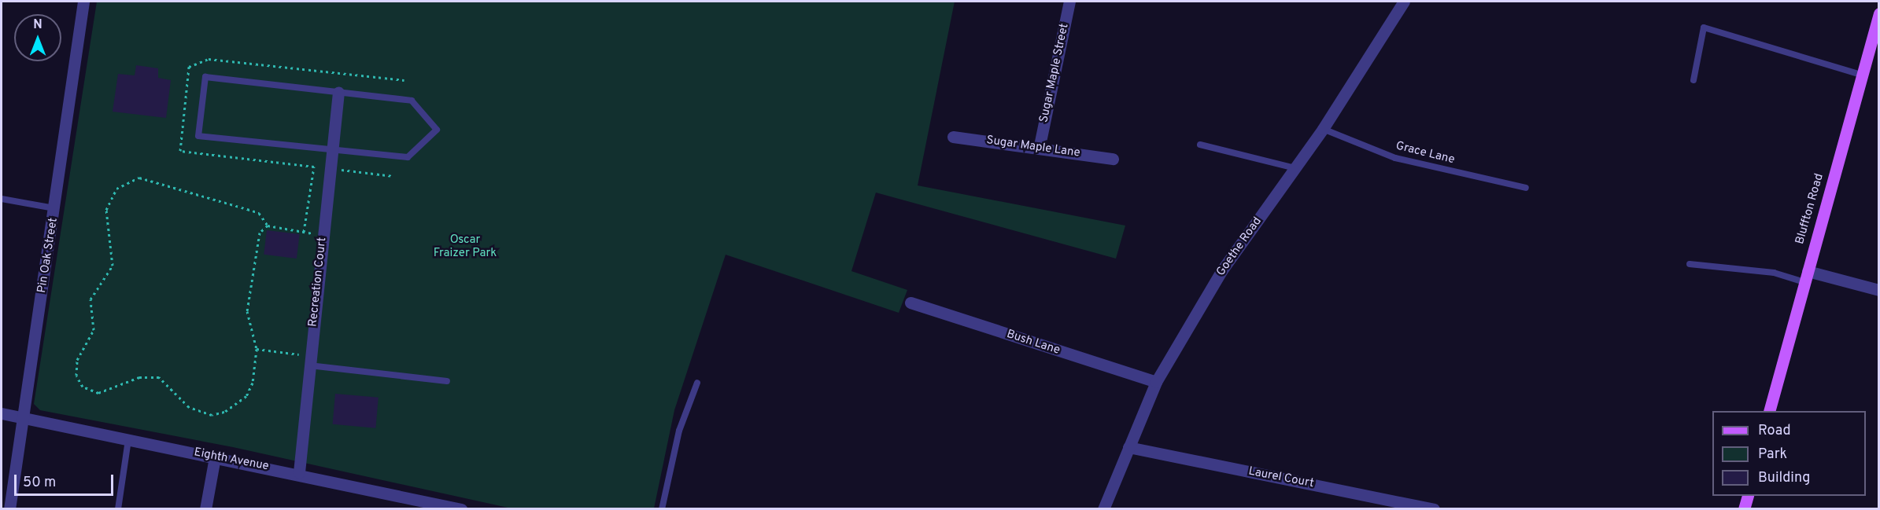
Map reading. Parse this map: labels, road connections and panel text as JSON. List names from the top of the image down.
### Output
{
  "streets": {
    "main road": ["Bluffton Road"],
    "street": [
      "Sugar Maple Street",
      "Sugar Maple Lane",
      "Goethe Road",
      "Pin Oak Street",
      "Recreation Court",
      "Bush Lane",
      "Eighth Avenue",
      "Laurel Court"
    ],
    "lane": ["Grace Lane"]
  },
  "crossings": [
    ["Sugar Maple Street", "Sugar Maple Lane"],
    ["Grace Lane", "Goethe Road"],
    ["Goethe Road", "Bush Lane"],
    ["Goethe Road", "Laurel Court"],
    ["Pin Oak Street", "Eighth Avenue"],
    ["Recreation Court", "Eighth Avenue"]
  ],
  "parks": ["Oscar Fraizer Park"],
  "legend": ["Road", "Park", "Building"],
  "scale_bar": "50 m",
  "north": "top"
}
